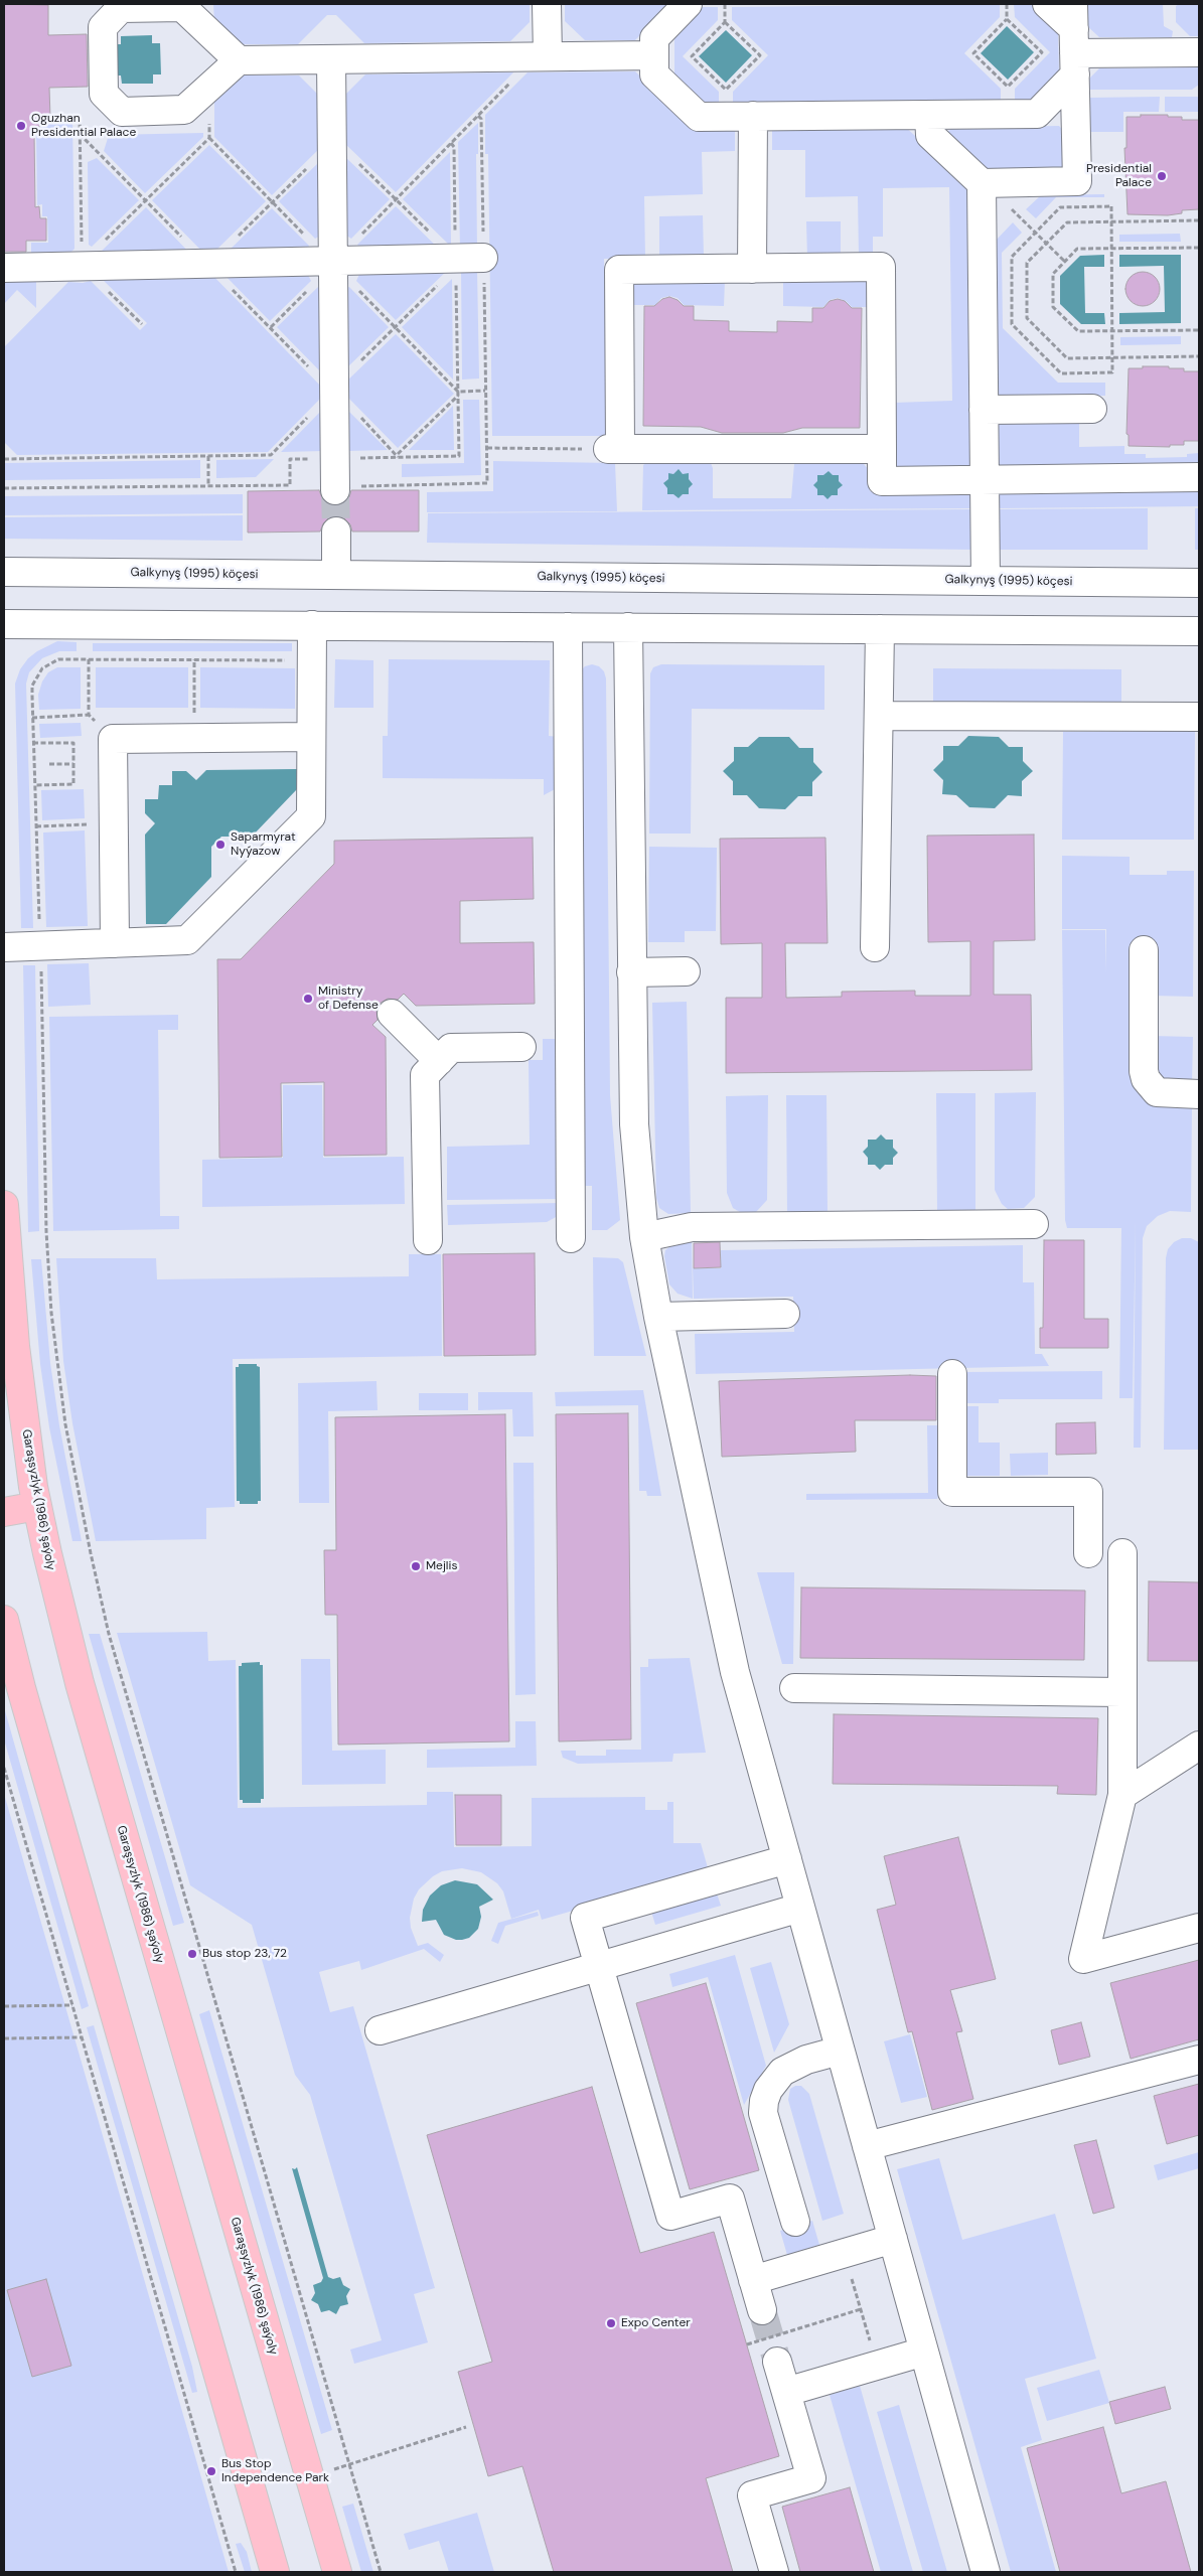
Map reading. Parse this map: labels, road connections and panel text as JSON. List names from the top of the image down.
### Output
{
  "streets": {
    "main road": ["Garaşsyzlyk (1986) şaýoly"],
    "street": ["Galkynyş (1995) köçesi"]
  },
  "places": [
    "Oguzhan Presidential Palace",
    "Presidential Palace",
    "Saparmyrat Nyýazow",
    "Ministry of Defense",
    "Mejlis",
    "Bus stop 23, 72",
    "Expo Center",
    "Bus Stop Independence Park"
  ]
}
